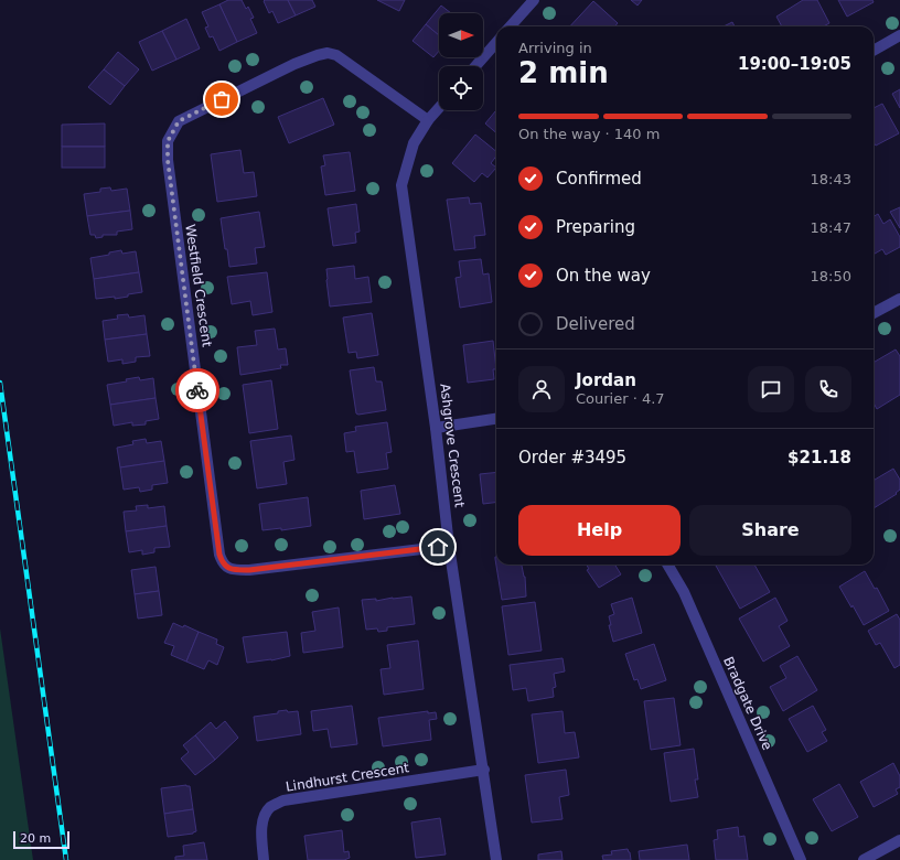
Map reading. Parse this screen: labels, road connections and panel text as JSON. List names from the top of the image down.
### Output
{
  "streets": {
    "street": [
      "Westfield Crescent",
      "Ashgrove Crescent",
      "Bradgate Drive",
      "Lindhurst Crescent"
    ]
  },
  "crossings": [
    ["Westfield Crescent", "Ashgrove Crescent"],
    ["Ashgrove Crescent", "Lindhurst Crescent"]
  ],
  "scale_bar": "20 m",
  "north": "right",
  "page": {
    "heading": ["2 min", "Arriving in", "19:00–19:05"],
    "panel": [
      "Jordan",
      "Courier · 4.7",
      "Order #3495",
      "$21.18"
    ],
    "bar": "On the way · 140 m",
    "list": [
      ["Confirmed", "18:43"],
      ["Preparing", "18:47"],
      ["On the way", "18:50"],
      "Delivered"
    ],
    "buttons": ["Help", "Share"],
    "scale": "20 m"
  }
}
